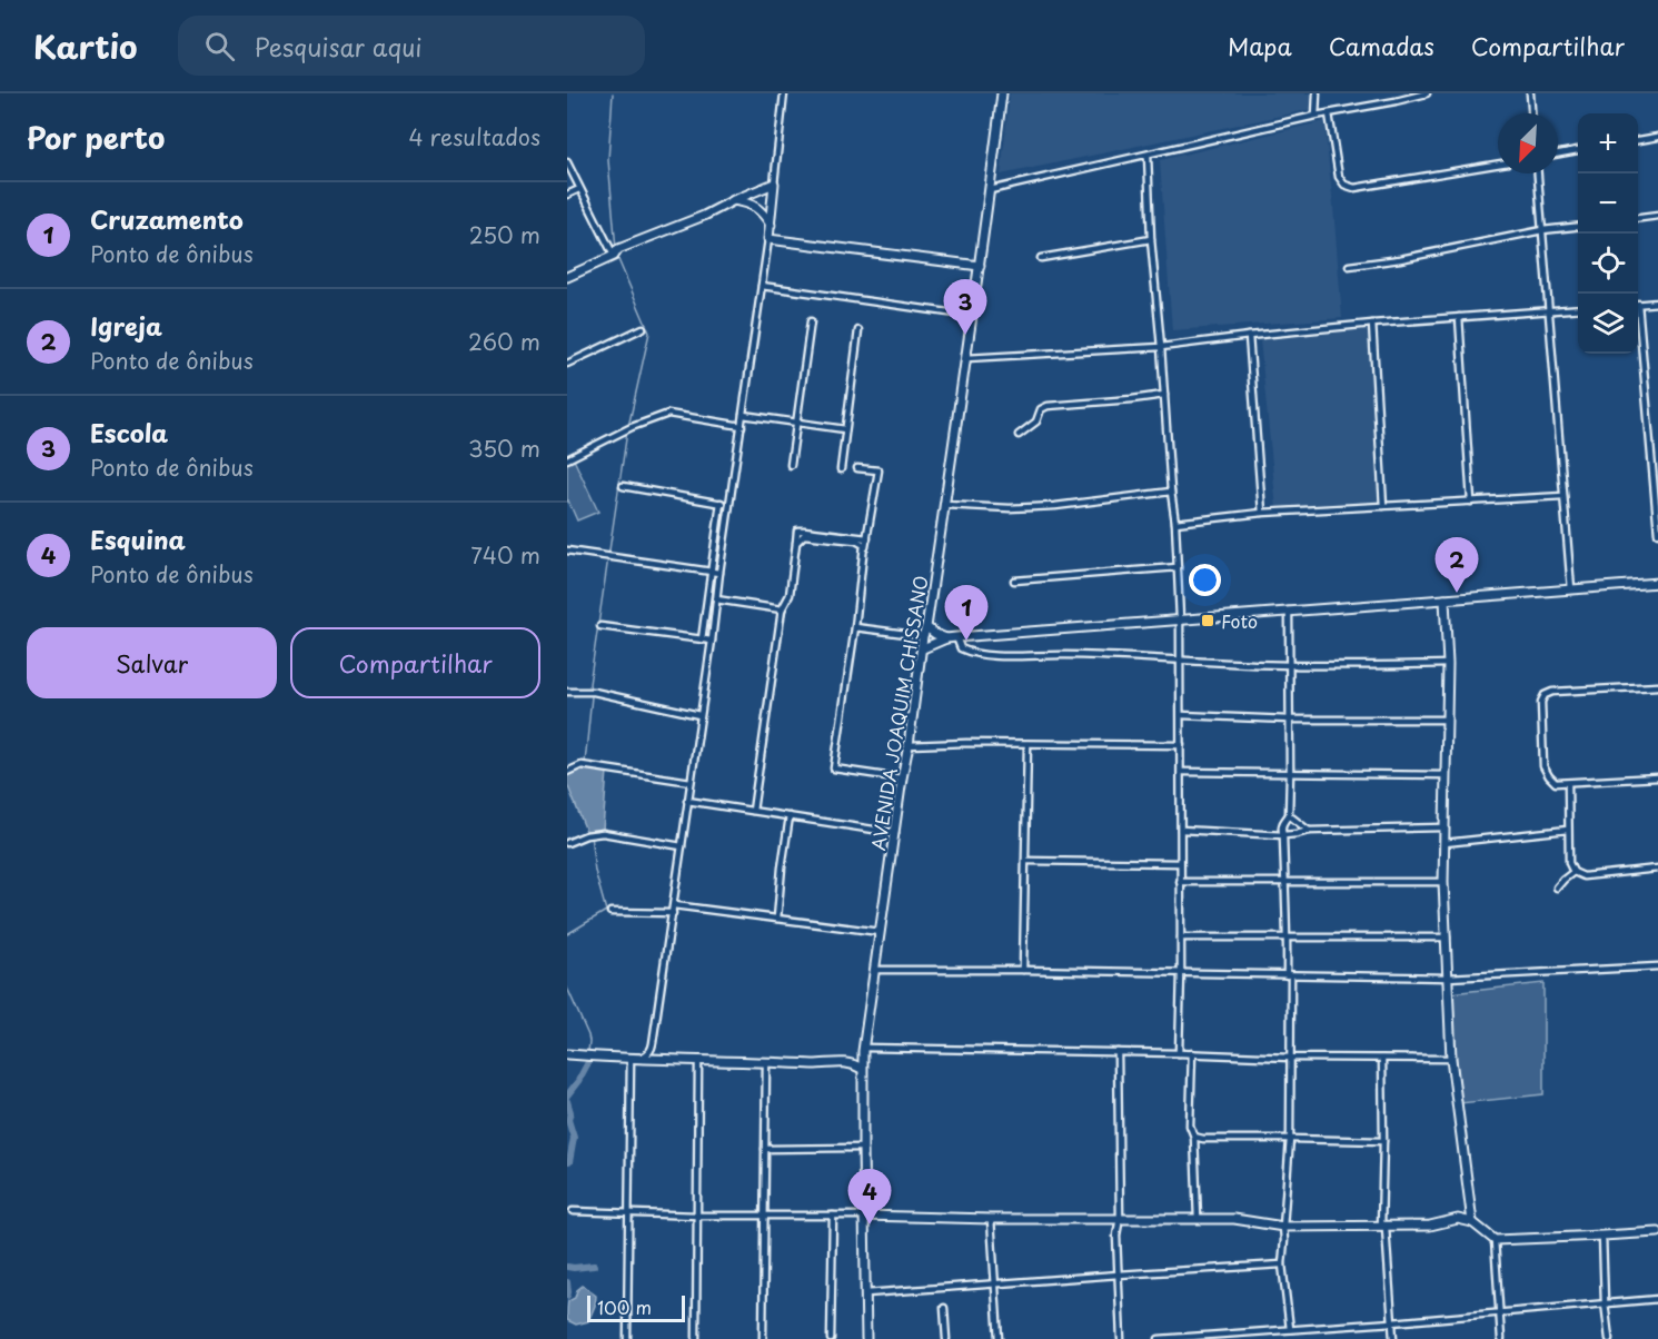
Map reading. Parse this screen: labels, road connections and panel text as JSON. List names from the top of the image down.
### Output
{
  "streets": {
    "street": ["AVENIDA JOAQUIM CHISSANO"]
  },
  "places": {
    "transit": ["Foto"]
  },
  "scale_bar": "100 m",
  "north": "bottom left",
  "page": {
    "header": "Kartio",
    "search": "Pesquisar aqui",
    "nav": ["Mapa", "Camadas", "Compartilhar"],
    "heading": ["Por perto", "4 resultados"],
    "map_buttons": ["+", "−"],
    "list": [
      {
        "mark": "1",
        "name": "Cruzamento",
        "note": "Ponto de ônibus",
        "value": "250 m"
      },
      {
        "mark": "2",
        "name": "Igreja",
        "note": "Ponto de ônibus",
        "value": "260 m"
      },
      {
        "mark": "3",
        "name": "Escola",
        "note": "Ponto de ônibus",
        "value": "350 m"
      },
      {
        "mark": "4",
        "name": "Esquina",
        "note": "Ponto de ônibus",
        "value": "740 m"
      }
    ],
    "pins": [
      "3",
      "2",
      "1",
      "4"
    ],
    "buttons": ["Salvar", "Compartilhar"],
    "scale": "100 m"
  }
}
